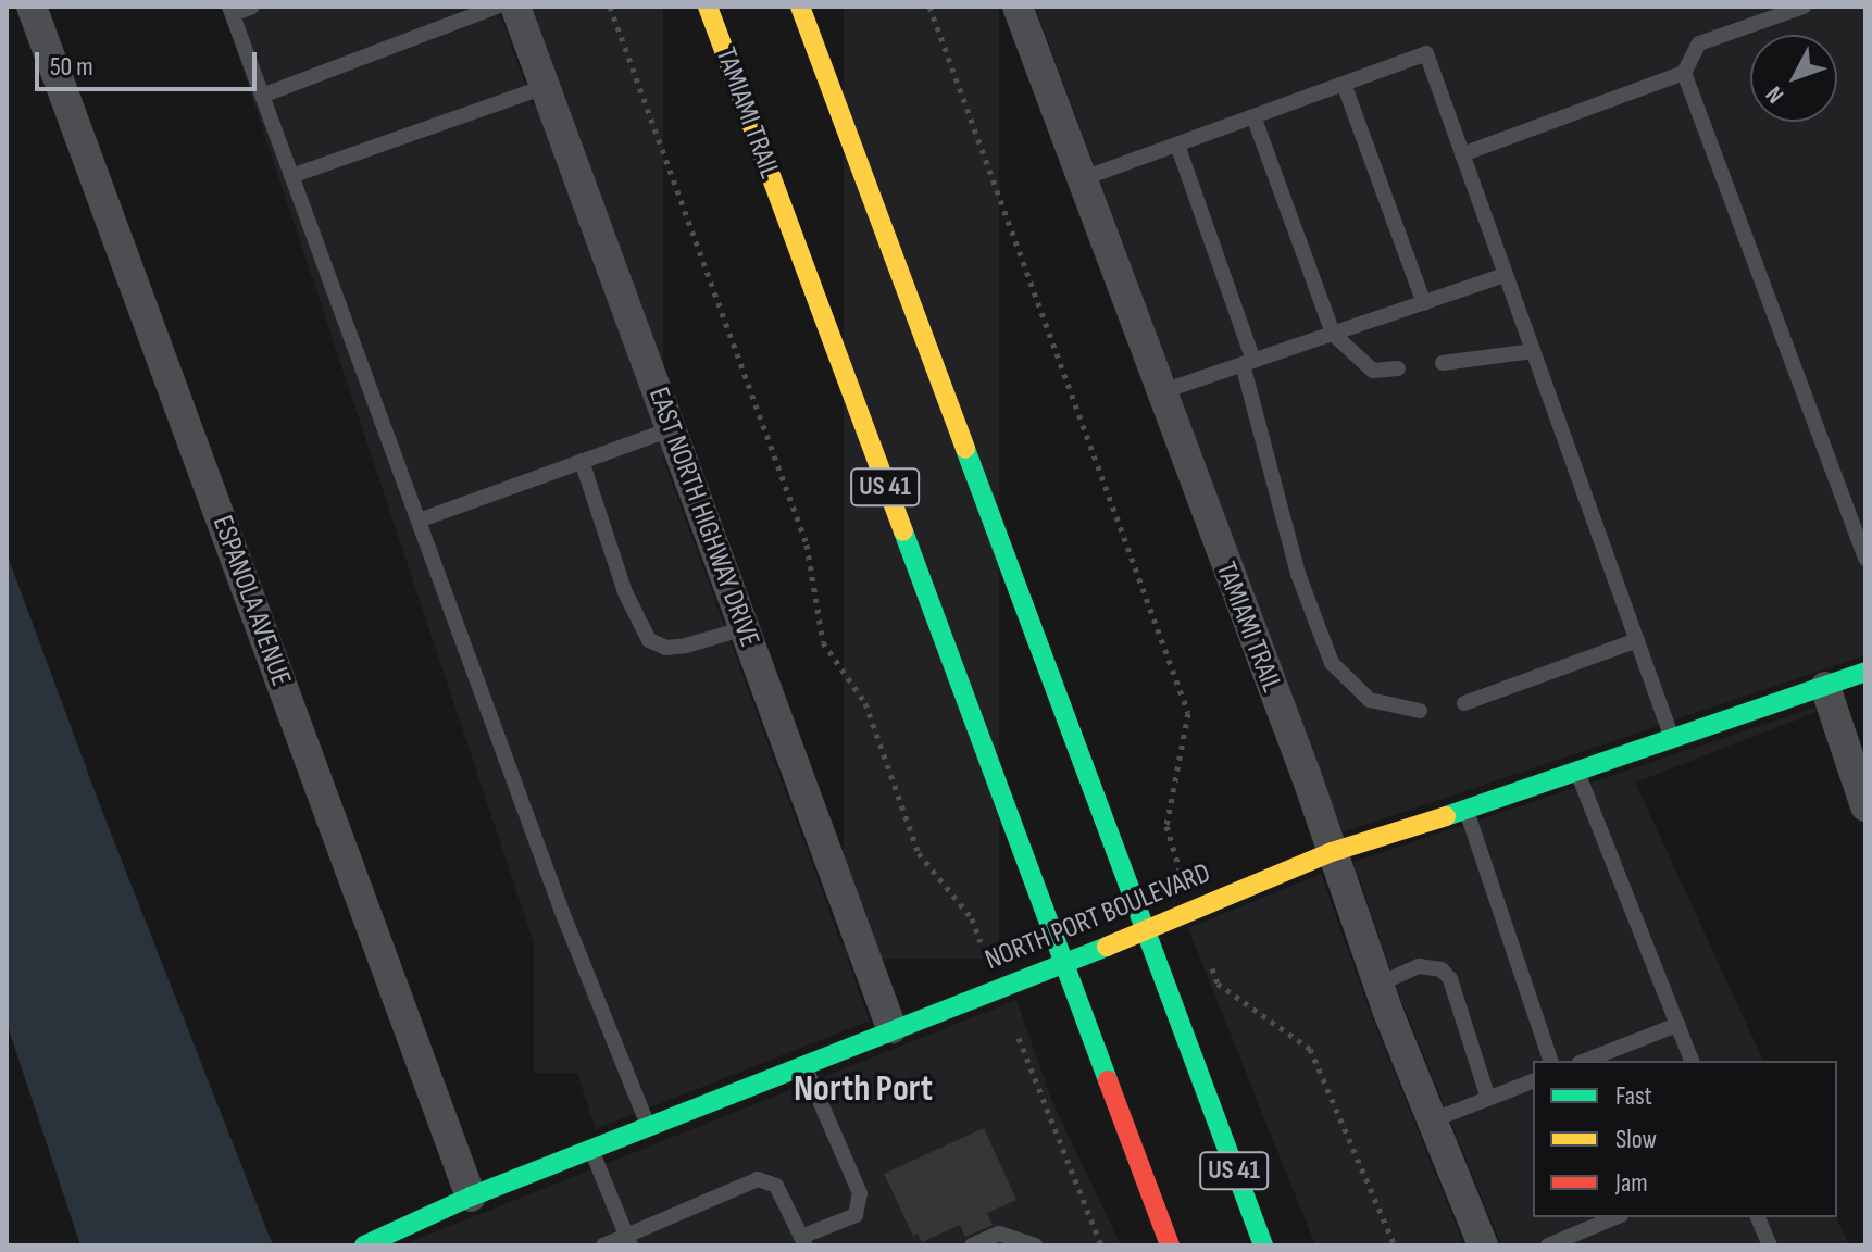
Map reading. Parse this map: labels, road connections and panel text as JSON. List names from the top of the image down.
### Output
{
  "streets": {
    "main road": ["TAMIAMI TRAIL", "US 41", "NORTH PORT BOULEVARD"],
    "street": ["EAST NORTH HIGHWAY DRIVE", "ESPANOLA AVENUE"]
  },
  "crossings": [
    ["TAMIAMI TRAIL", "NORTH PORT BOULEVARD"],
    ["US 41", "NORTH PORT BOULEVARD"],
    ["EAST NORTH HIGHWAY DRIVE", "NORTH PORT BOULEVARD"],
    ["ESPANOLA AVENUE", "NORTH PORT BOULEVARD"]
  ],
  "districts": ["North Port"],
  "legend": ["Fast", "Slow", "Jam"],
  "scale_bar": "50 m",
  "north": "bottom left"
}
